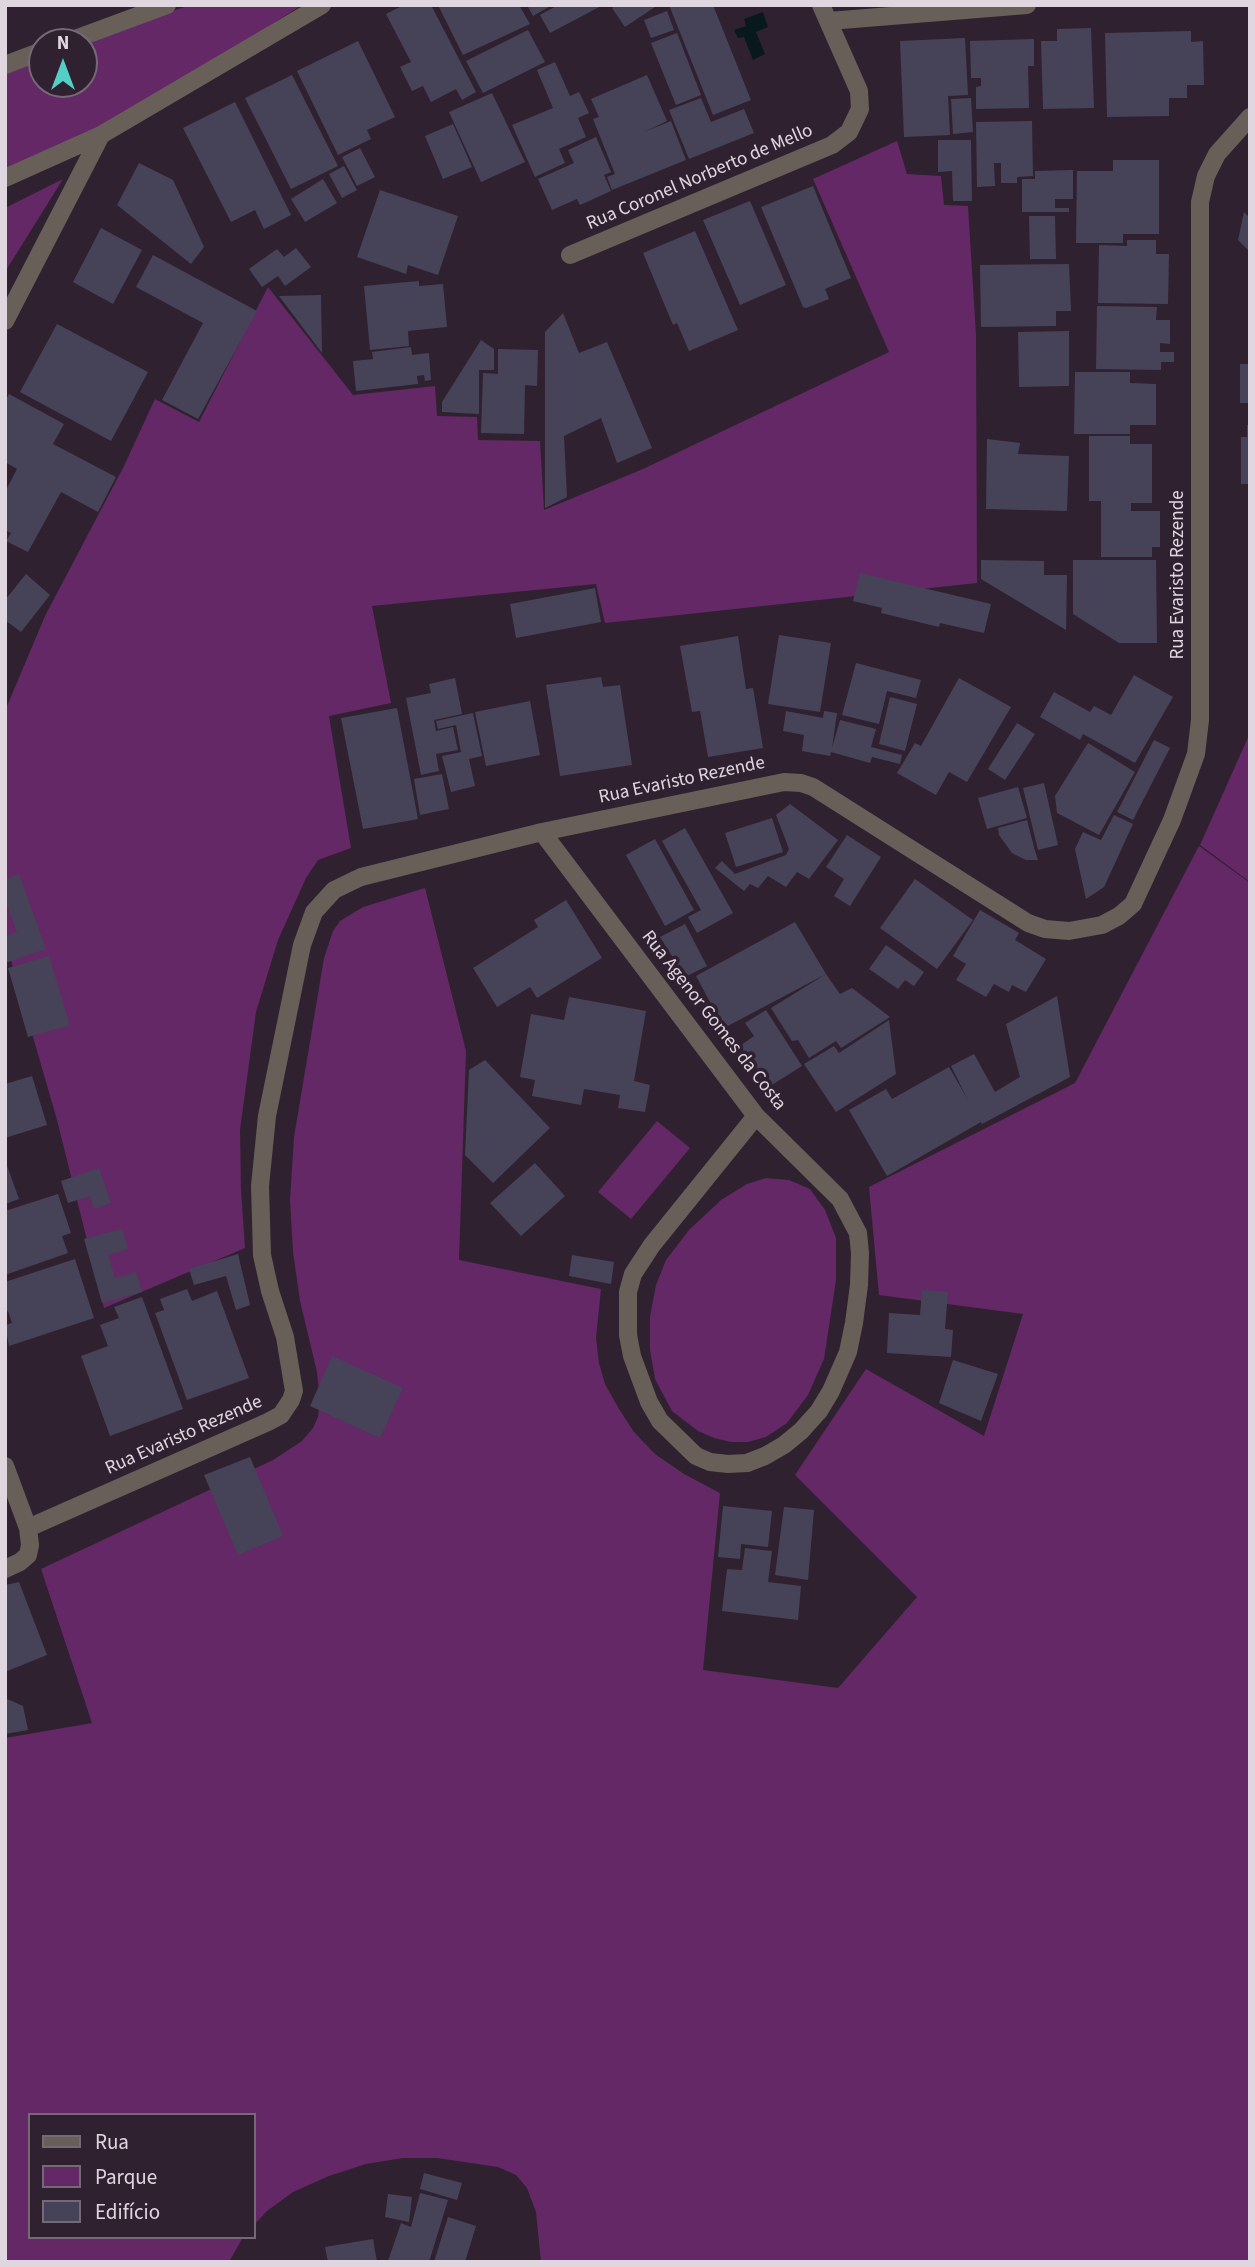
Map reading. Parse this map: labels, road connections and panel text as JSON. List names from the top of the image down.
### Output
{
  "streets": {
    "street": ["Rua Coronel Norberto de Mello", "Rua Evaristo Rezende", "Rua Agenor Gomes da Costa"]
  },
  "crossings": [
    ["Rua Evaristo Rezende", "Rua Agenor Gomes da Costa"]
  ],
  "legend": ["Rua", "Parque", "Edifício"],
  "north": "top"
}
